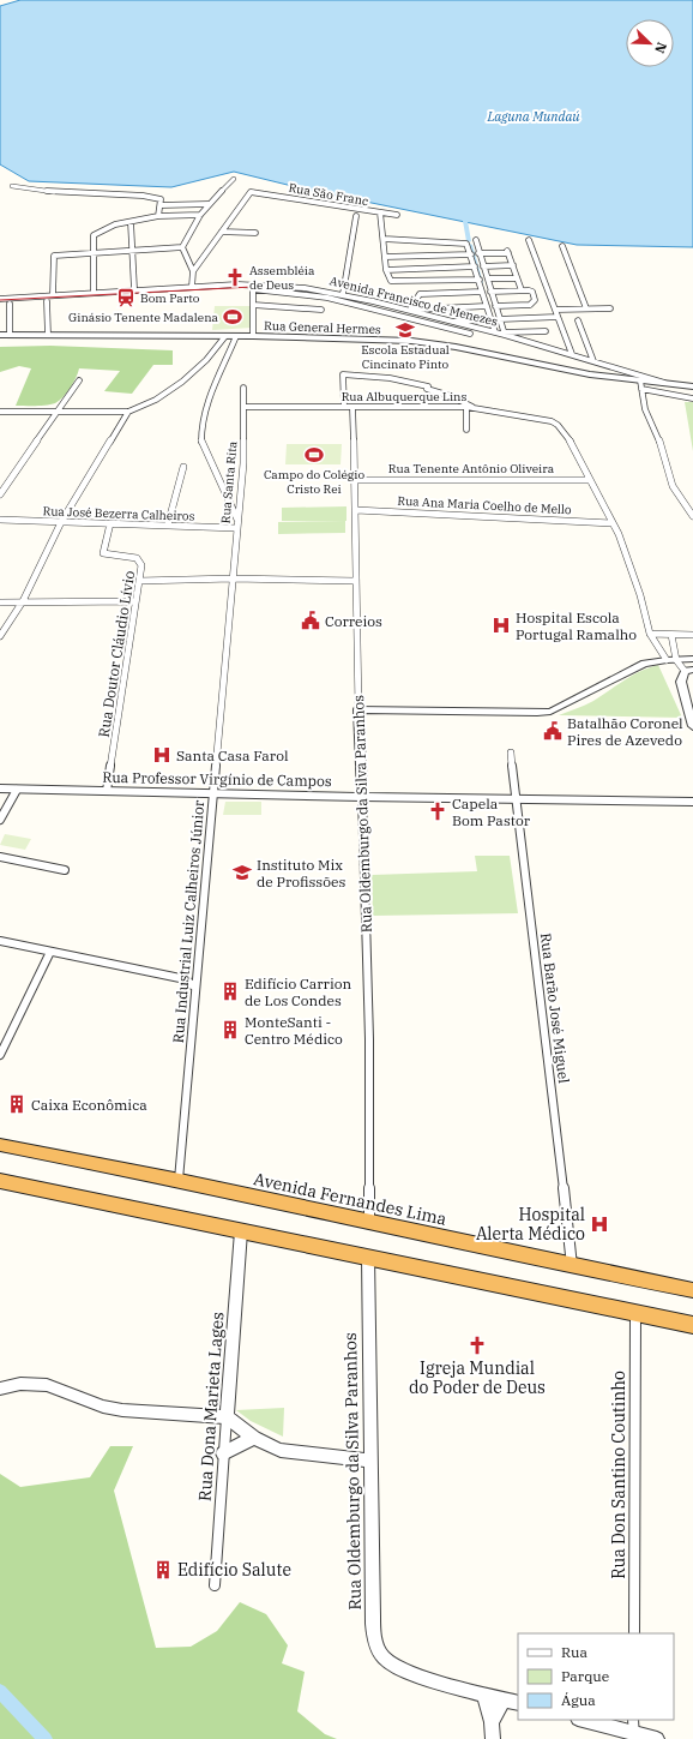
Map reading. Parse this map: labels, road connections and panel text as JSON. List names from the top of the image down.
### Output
{
  "streets": {
    "highway": ["Avenida Fernandes Lima"],
    "street": [
      "Rua São Franc",
      "Avenida Francisco de Menezes",
      "Rua General Hermes",
      "Rua Albuquerque Lins",
      "Rua Tenente Antônio Oliveira",
      "Rua Santa Rita",
      "Rua Ana Maria Coelho de Mello",
      "Rua José Bezerra Calheiros",
      "Rua Doutor Cláudio Lívio",
      "Rua Professor Virgínio de Campos",
      "Rua Oldemburgo da Silva Paranhos",
      "Rua Industrial Luiz Calheiros Júnior",
      "Rua Barão José Miguel",
      "Rua Dona Marieta Lages",
      "Rua Don Santino Coutinho"
    ]
  },
  "crossings": [
    ["Avenida Francisco de Menezes", "Rua General Hermes"],
    ["Rua Albuquerque Lins", "Rua Tenente Antônio Oliveira"],
    ["Rua Albuquerque Lins", "Rua Santa Rita"],
    ["Rua Albuquerque Lins", "Rua Oldemburgo da Silva Paranhos"],
    ["Rua Tenente Antônio Oliveira", "Rua Oldemburgo da Silva Paranhos"],
    ["Rua Santa Rita", "Rua José Bezerra Calheiros"],
    ["Rua Santa Rita", "Rua Industrial Luiz Calheiros Júnior"],
    ["Rua Ana Maria Coelho de Mello", "Rua Oldemburgo da Silva Paranhos"],
    ["Rua José Bezerra Calheiros", "Rua Doutor Cláudio Lívio"],
    ["Rua Doutor Cláudio Lívio", "Rua Professor Virgínio de Campos"],
    ["Rua Professor Virgínio de Campos", "Rua Oldemburgo da Silva Paranhos"],
    ["Rua Professor Virgínio de Campos", "Rua Industrial Luiz Calheiros Júnior"],
    ["Rua Professor Virgínio de Campos", "Rua Barão José Miguel"],
    ["Rua Oldemburgo da Silva Paranhos", "Avenida Fernandes Lima"],
    ["Rua Industrial Luiz Calheiros Júnior", "Avenida Fernandes Lima"],
    ["Rua Barão José Miguel", "Avenida Fernandes Lima"]
  ],
  "water": ["Laguna Mundaú"],
  "places": {
    "church": ["Assembléia de Deus", "Capela Bom Pastor", "Igreja Mundial do Poder de Deus"],
    "station": ["Bom Parto"],
    "sports": ["Ginásio Tenente Madalena", "Campo do Colégio Cristo Rei"],
    "school or university": ["Escola Estadual Cincinato Pinto", "Instituto Mix de Profissões"],
    "public building": ["Correios", "Batalhão Coronel Pires de Azevedo"],
    "hospital": ["Hospital Escola Portugal Ramalho", "Santa Casa Farol", "Hospital Alerta Médico"],
    "building": [
      "Edifício Carrion de Los Condes",
      "MonteSanti - Centro Médico",
      "Caixa Econômica",
      "Edifício Salute"
    ]
  },
  "legend": ["Rua", "Parque", "Água"],
  "north": "bottom right"
}
